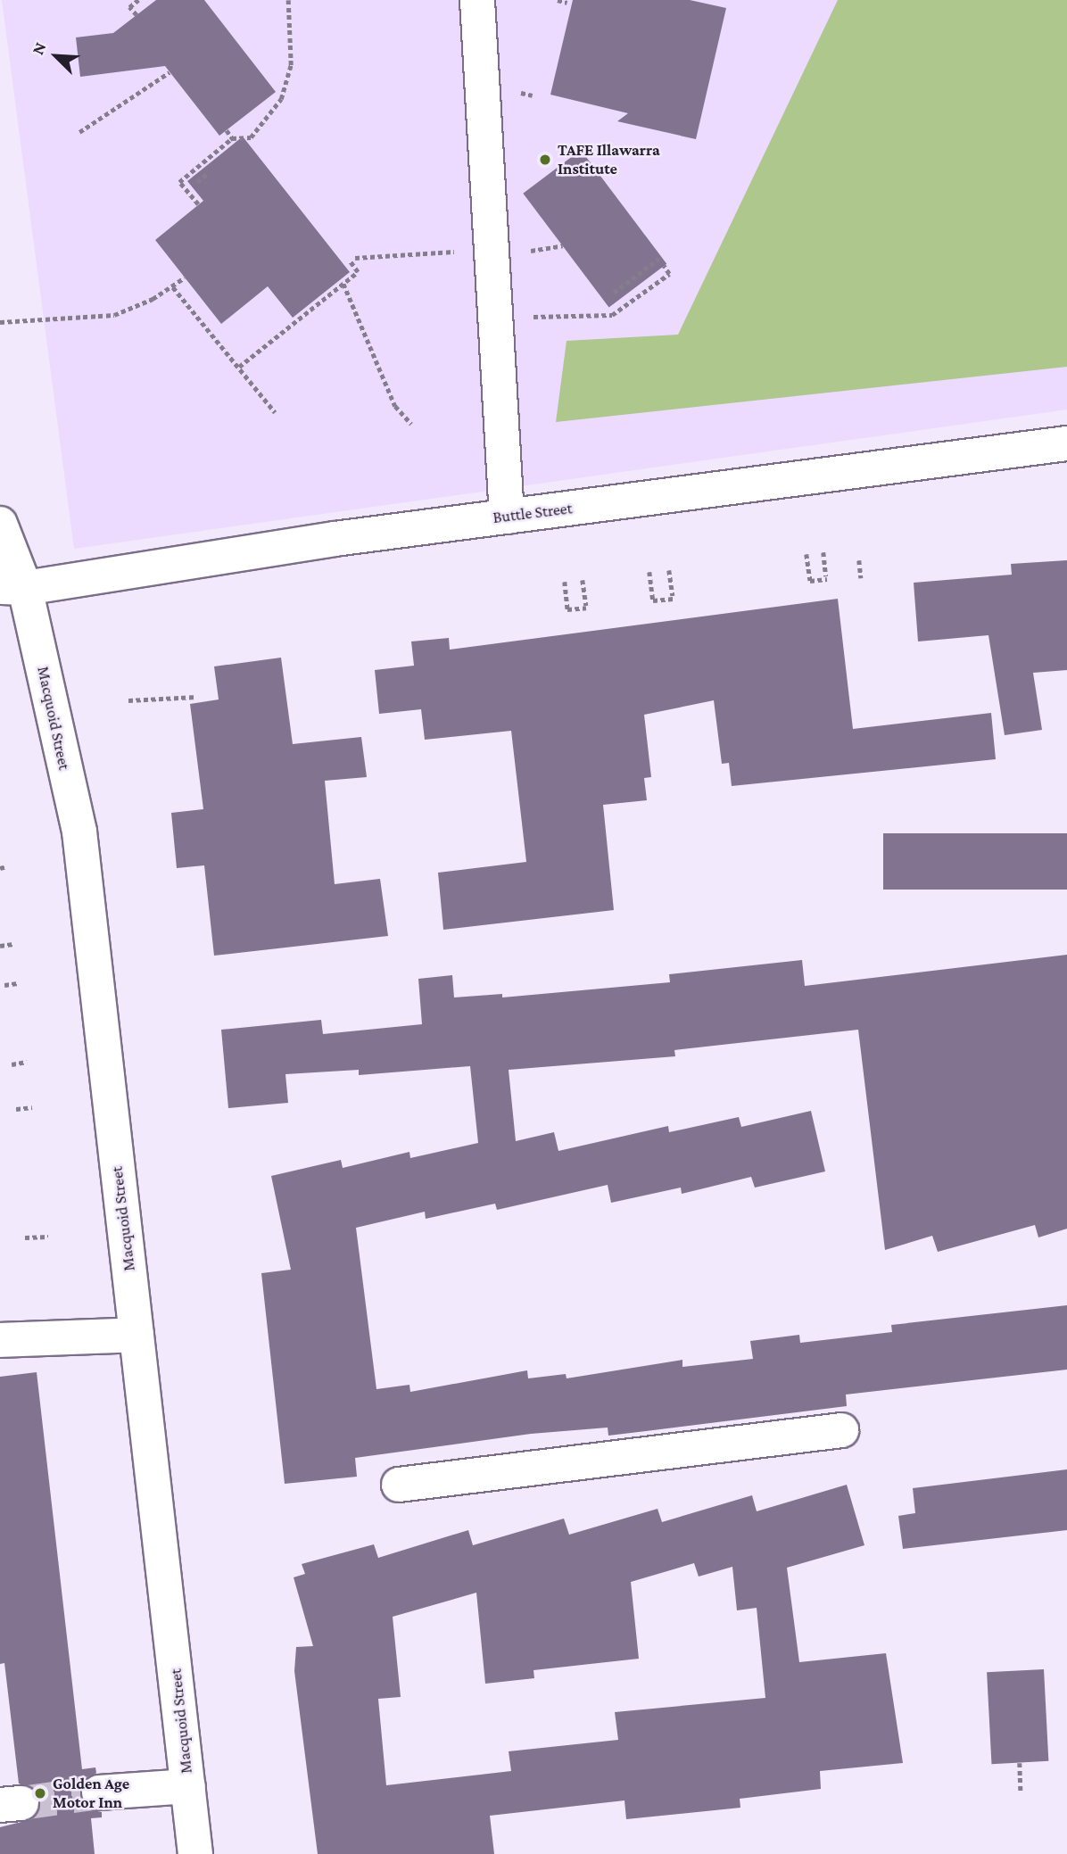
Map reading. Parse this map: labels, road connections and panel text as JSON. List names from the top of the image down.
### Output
{
  "streets": {
    "street": ["Buttle Street", "Macquoid Street"]
  },
  "crossings": [
    ["Buttle Street", "Macquoid Street"]
  ],
  "places": ["TAFE Illawarra Institute", "Golden Age Motor Inn"],
  "north": "top left"
}
